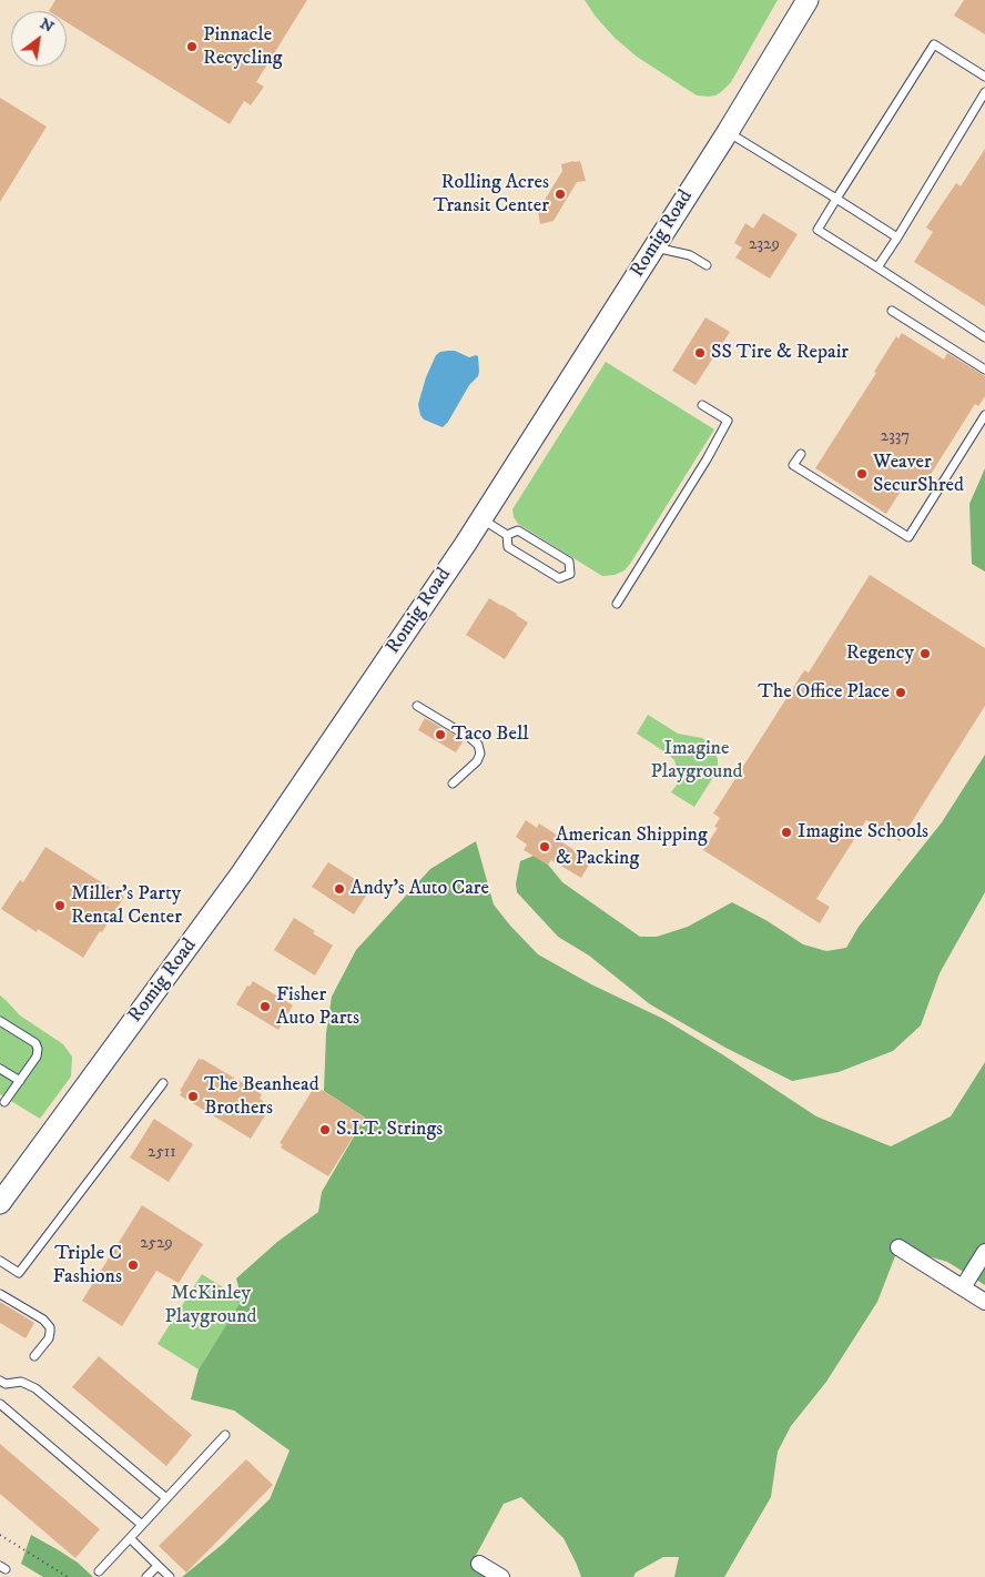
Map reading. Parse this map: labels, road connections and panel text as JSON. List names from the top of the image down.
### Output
{
  "streets": {
    "street": ["Romig Road"]
  },
  "parks": ["Imagine Playground", "McKinley Playground"],
  "places": [
    "Pinnacle Recycling",
    "Rolling Acres Transit Center",
    "SS Tire & Repair",
    "Weaver SecurShred",
    "Regency",
    "The Office Place",
    "Taco Bell",
    "Imagine Schools",
    "American Shipping & Packing",
    "Andy's Auto Care",
    "Miller's Party Rental Center",
    "Fisher Auto Parts",
    "The Beanhead Brothers",
    "S.I.T. Strings",
    "Triple C Fashions"
  ],
  "house_numbers": [
    "2329",
    "2337",
    "2511",
    "2529"
  ],
  "north": "top right"
}
